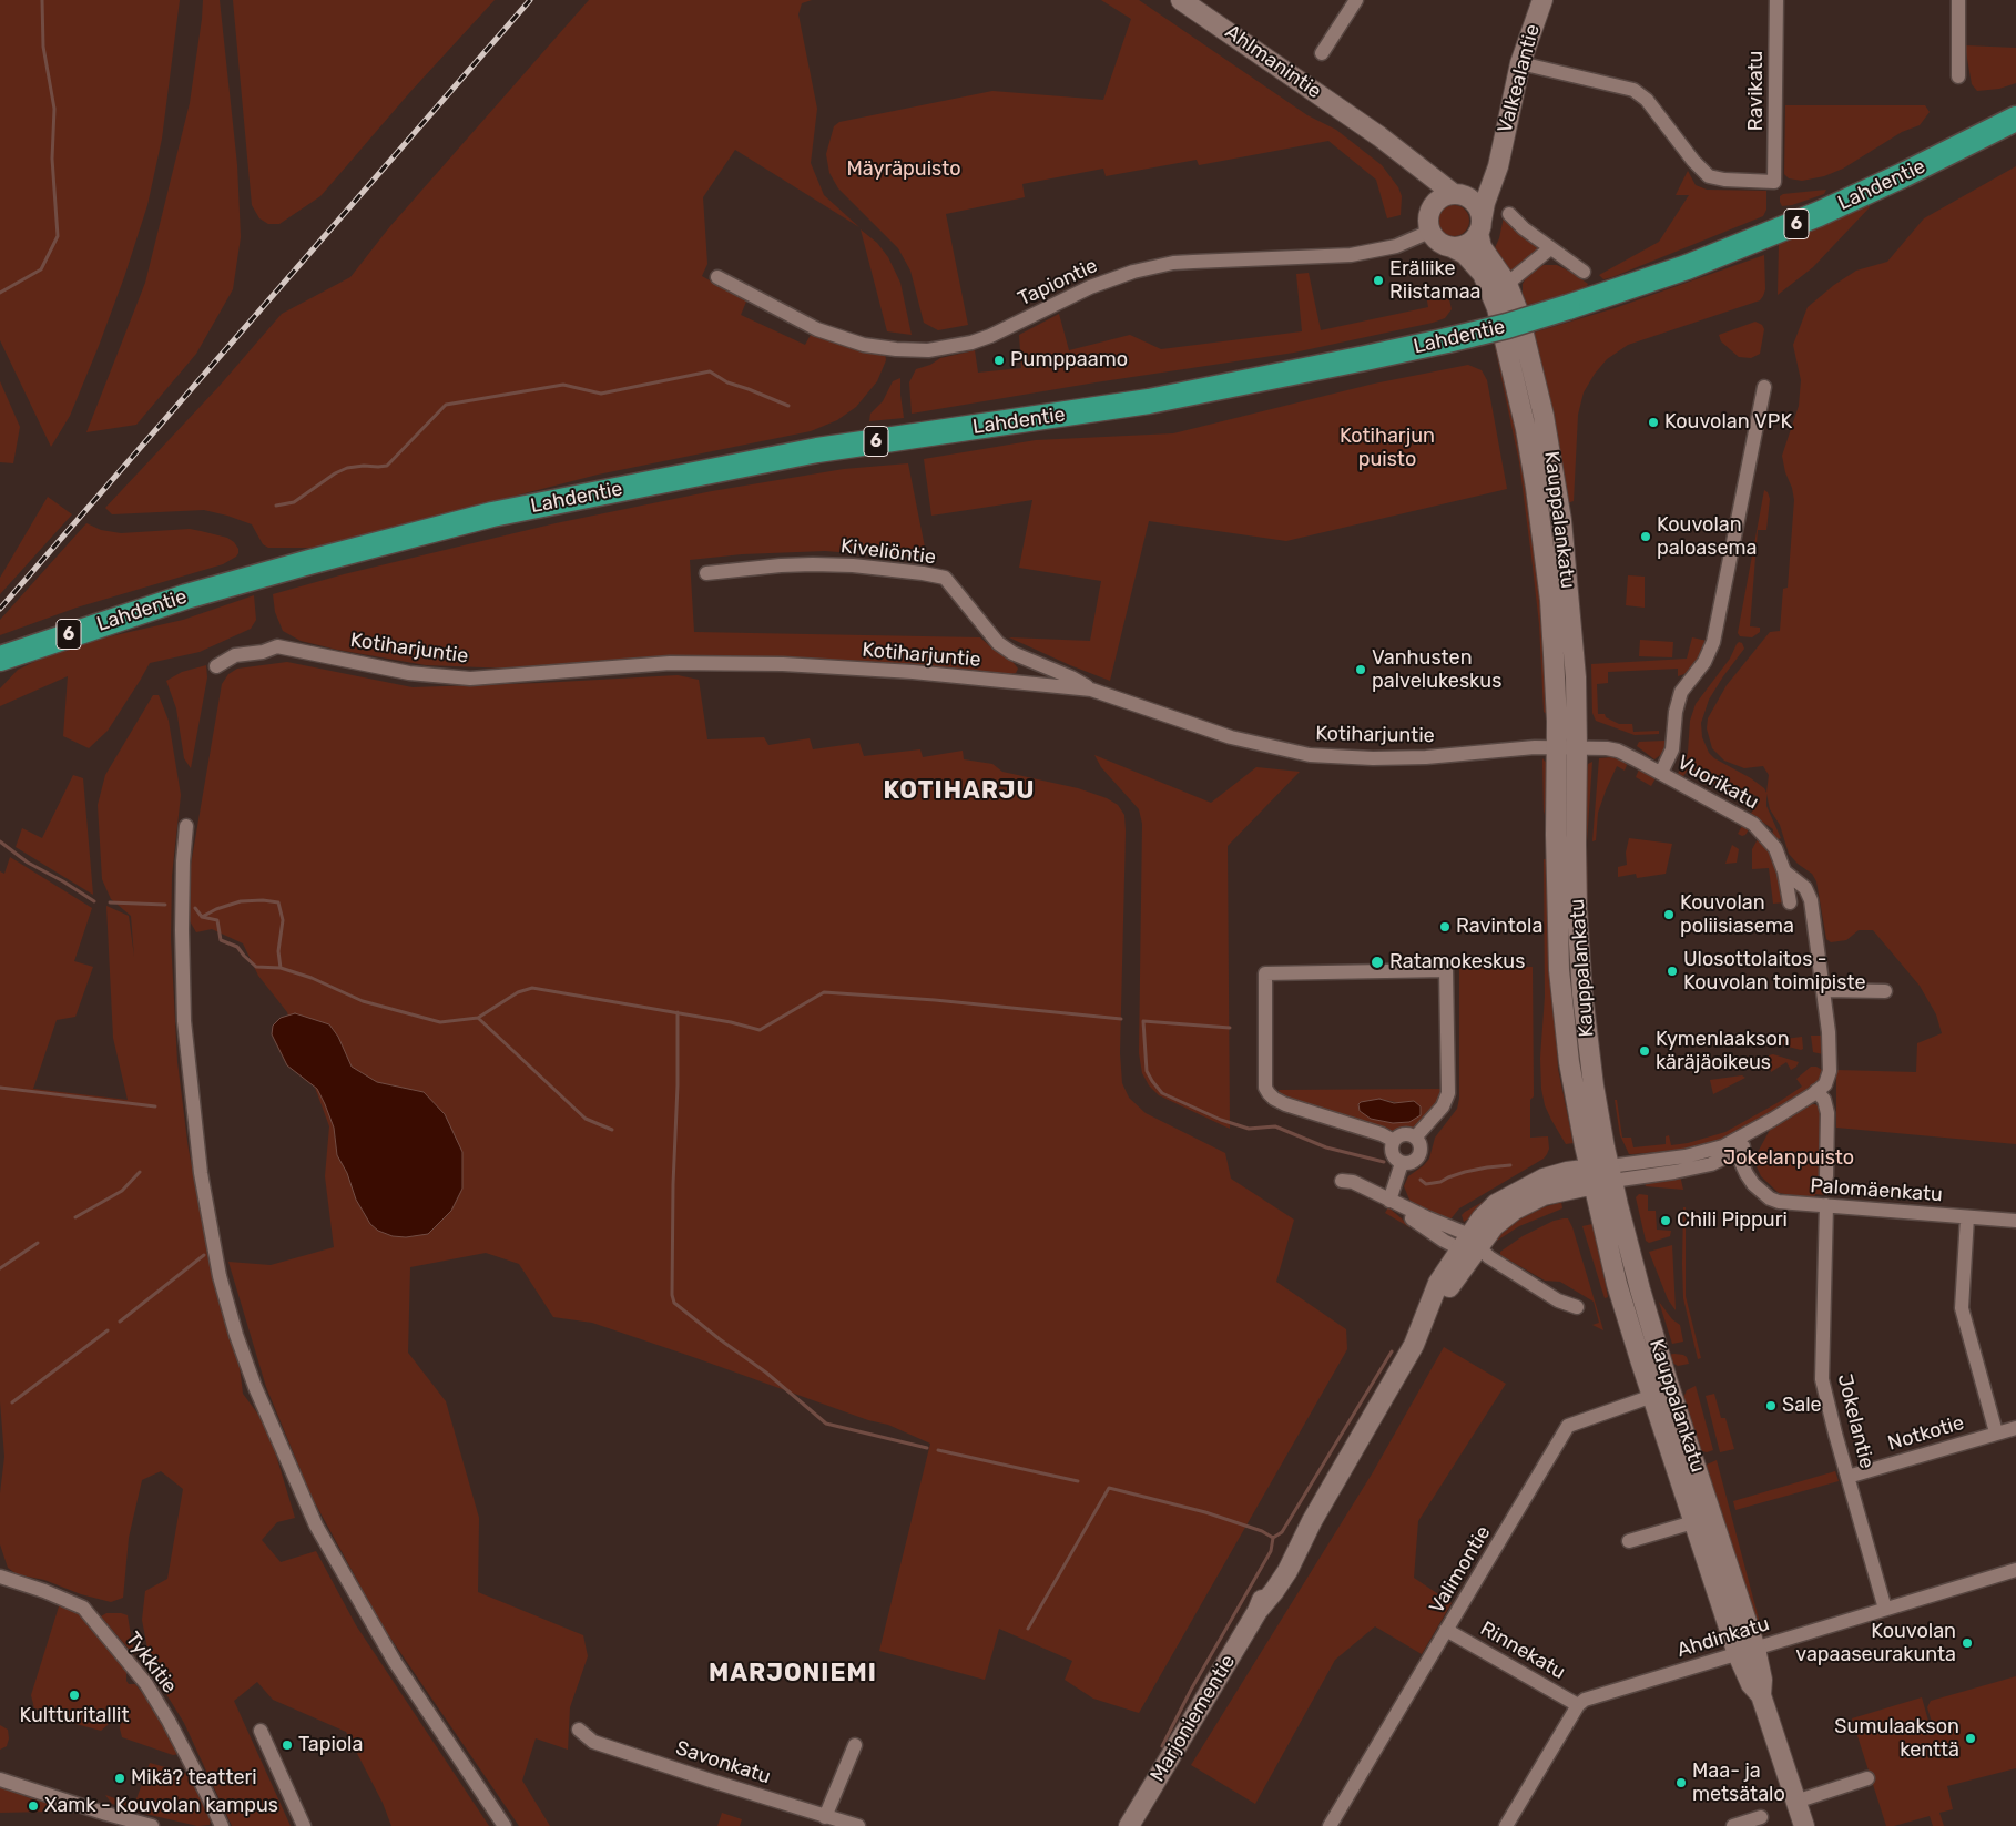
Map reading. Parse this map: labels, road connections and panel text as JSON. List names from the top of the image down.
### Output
{
  "streets": {
    "highway": ["Lahdentie", "6"],
    "main road": [
      "Ahlmanintie",
      "Valkealantie",
      "Kauppalankatu",
      "Marjoniementie"
    ],
    "street": [
      "Ravikatu",
      "Tapiontie",
      "Kiveliöntie",
      "Kotiharjuntie",
      "Vuorikatu",
      "Palomäenkatu",
      "Jokelantie",
      "Notkotie",
      "Valimontie",
      "Ahdinkatu",
      "Rinnekatu",
      "Tykkitie",
      "Savonkatu"
    ]
  },
  "crossings": [
    ["Ahlmanintie", "Valkealantie"],
    ["Ahlmanintie", "Tapiontie"],
    ["Ahlmanintie", "Kauppalankatu"],
    ["Valkealantie", "Ravikatu"],
    ["Valkealantie", "Tapiontie"],
    ["Valkealantie", "Kauppalankatu"],
    ["Tapiontie", "Kauppalankatu"],
    ["Kauppalankatu", "Kotiharjuntie"],
    ["Kauppalankatu", "Vuorikatu"],
    ["Kauppalankatu", "Valimontie"],
    ["Kauppalankatu", "Ahdinkatu"],
    ["Kauppalankatu", "Marjoniementie"],
    ["Kiveliöntie", "Kotiharjuntie"],
    ["Kotiharjuntie", "Vuorikatu"],
    ["Palomäenkatu", "Jokelantie"],
    ["Jokelantie", "Notkotie"],
    ["Jokelantie", "Ahdinkatu"],
    ["Valimontie", "Rinnekatu"],
    ["Ahdinkatu", "Rinnekatu"]
  ],
  "districts": ["KOTIHARJU", "MARJONIEMI"],
  "parks": ["Mäyräpuisto", "Kotiharjun puisto", "Jokelanpuisto"],
  "places": [
    "Eräliike Riistamaa",
    "Pumppaamo",
    "Kouvolan VPK",
    "Kouvolan paloasema",
    "Vanhusten palvelukeskus",
    "Kouvolan poliisiasema",
    "Ravintola",
    "Ratamokeskus",
    "Ulosottolaitos - Kouvolan toimipiste",
    "Kymenlaakson käräjäoikeus",
    "Chili Pippuri",
    "Sale",
    "Kouvolan vapaaseurakunta",
    "Kultturitallit",
    "Sumulaakson kenttä",
    "Tapiola",
    "Mikä? teatteri",
    "Maa- ja metsätalo",
    "Xamk - Kouvolan kampus"
  ]
}
